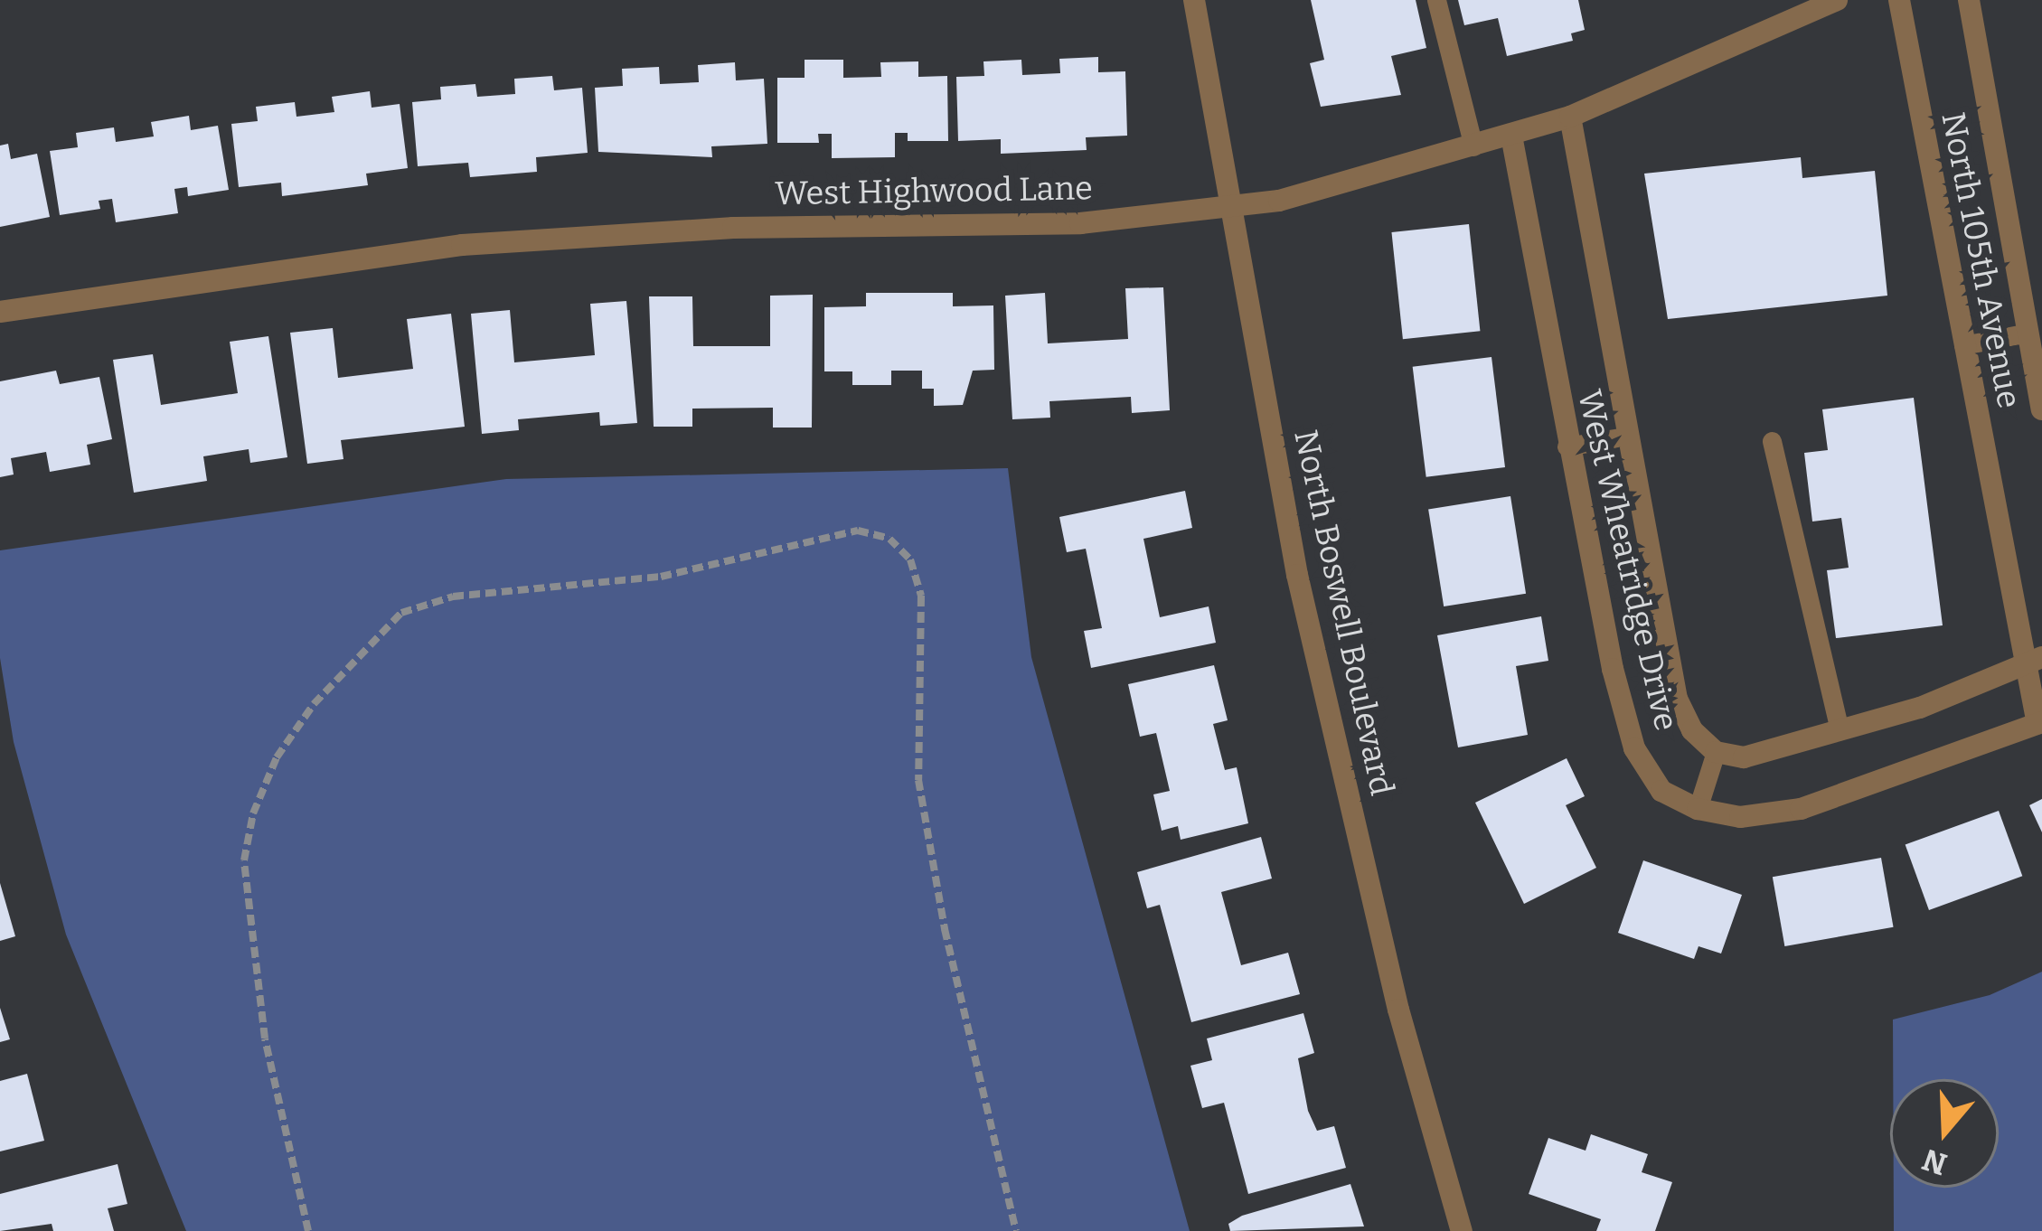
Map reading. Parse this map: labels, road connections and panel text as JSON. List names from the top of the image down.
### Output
{
  "streets": {
    "street": [
      "West Highwood Lane",
      "North 105th Avenue",
      "West Wheatridge Drive",
      "North Boswell Boulevard"
    ]
  },
  "crossings": [
    ["West Highwood Lane", "West Wheatridge Drive"],
    ["West Highwood Lane", "North Boswell Boulevard"],
    ["North 105th Avenue", "West Wheatridge Drive"]
  ],
  "north": "bottom"
}
